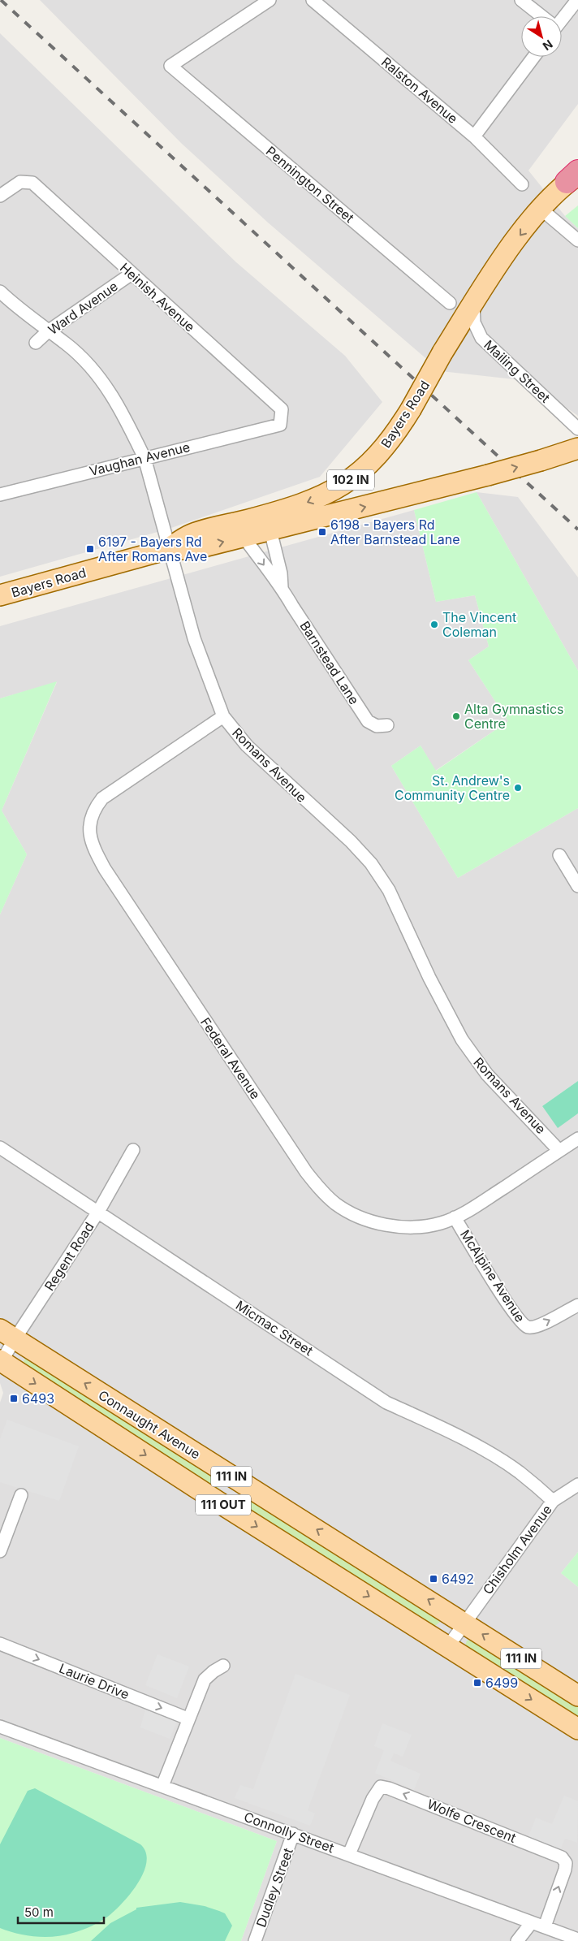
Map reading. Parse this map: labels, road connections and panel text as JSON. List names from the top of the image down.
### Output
{
  "streets": {
    "main road": [
      "Bayers Road",
      "102 IN",
      "Connaught Avenue",
      "111 IN",
      "111 OUT"
    ],
    "street": [
      "Ralston Avenue",
      "Pennington Street",
      "Heinish Avenue",
      "Ward Avenue",
      "Mailing Street",
      "Vaughan Avenue",
      "Barnstead Lane",
      "Romans Avenue",
      "Federal Avenue",
      "Regent Road",
      "McAlpine Avenue",
      "Micmac Street",
      "Chisholm Avenue",
      "Laurie Drive",
      "Wolfe Crescent",
      "Connolly Street",
      "Dudley Street"
    ]
  },
  "crossings": [
    ["Heinish Avenue", "Ward Avenue"],
    ["Heinish Avenue", "Vaughan Avenue"],
    ["Ward Avenue", "Romans Avenue"],
    ["Mailing Street", "Bayers Road"],
    ["Bayers Road", "Barnstead Lane"],
    ["Bayers Road", "Romans Avenue"],
    ["Vaughan Avenue", "Romans Avenue"],
    ["Romans Avenue", "Federal Avenue"],
    ["Federal Avenue", "McAlpine Avenue"],
    ["Regent Road", "Micmac Street"],
    ["Regent Road", "Connaught Avenue"],
    ["Micmac Street", "Chisholm Avenue"],
    ["Connaught Avenue", "Chisholm Avenue"],
    ["Wolfe Crescent", "Connolly Street"],
    ["Connolly Street", "Dudley Street"]
  ],
  "one_way": ["McAlpine Avenue", "Laurie Drive"],
  "places": {
    "transit": [
      "6198 - Bayers Rd After Barnstead Lane",
      "6197 - Bayers Rd After Romans Ave",
      "6493",
      "6492",
      "6499"
    ],
    "other": ["The Vincent Coleman", "Alta Gymnastics Centre", "St. Andrew's Community Centre"]
  },
  "scale_bar": "50 m",
  "north": "bottom right"
}
